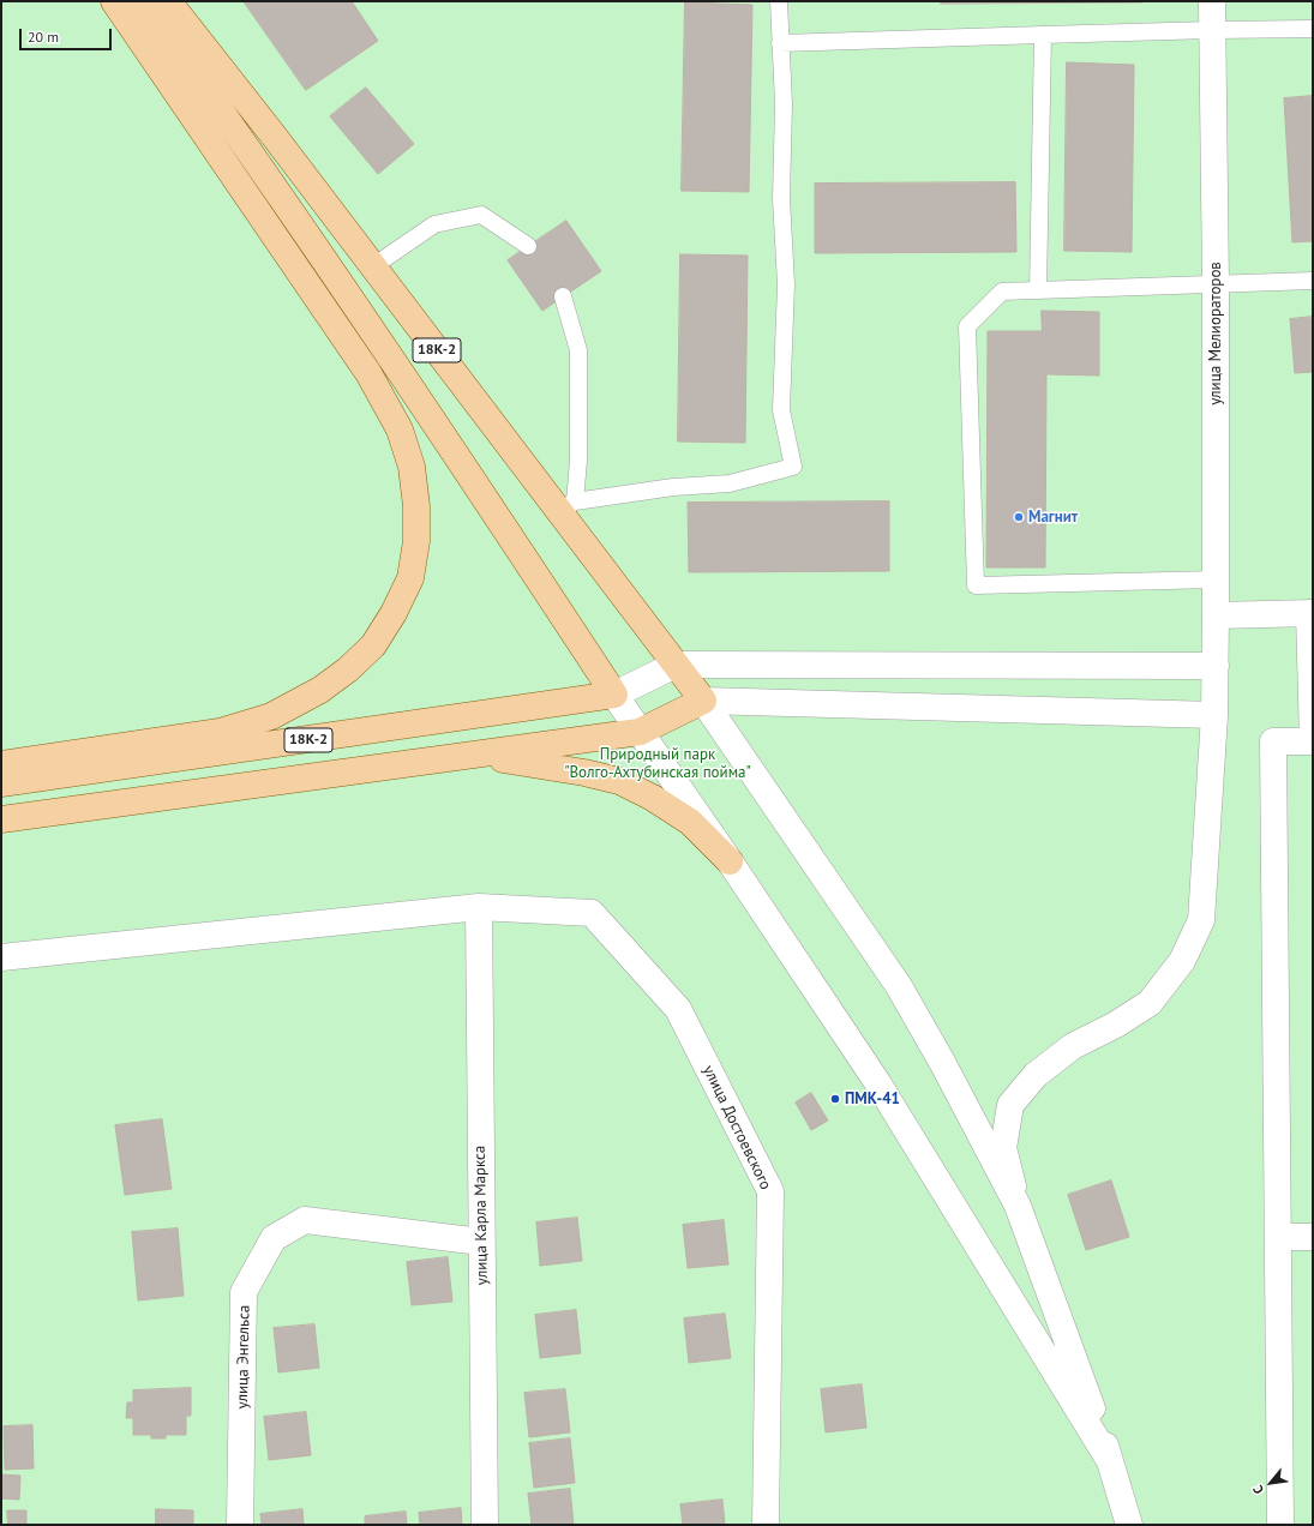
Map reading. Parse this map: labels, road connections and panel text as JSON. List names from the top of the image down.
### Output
{
  "streets": {
    "main road": ["18К-2"],
    "street": [
      "улица Мелиораторов",
      "улица Достоевского",
      "улица Карла Маркса",
      "улица Энгельса"
    ]
  },
  "crossings": [
    ["улица Достоевского", "улица Карла Маркса"],
    ["улица Карла Маркса", "улица Энгельса"]
  ],
  "parks": ["Природный парк \"Волго-Ахтубинская пойма\""],
  "places": ["Магнит", "ПМК-41"],
  "scale_bar": "20 m",
  "north": "bottom left"
}
